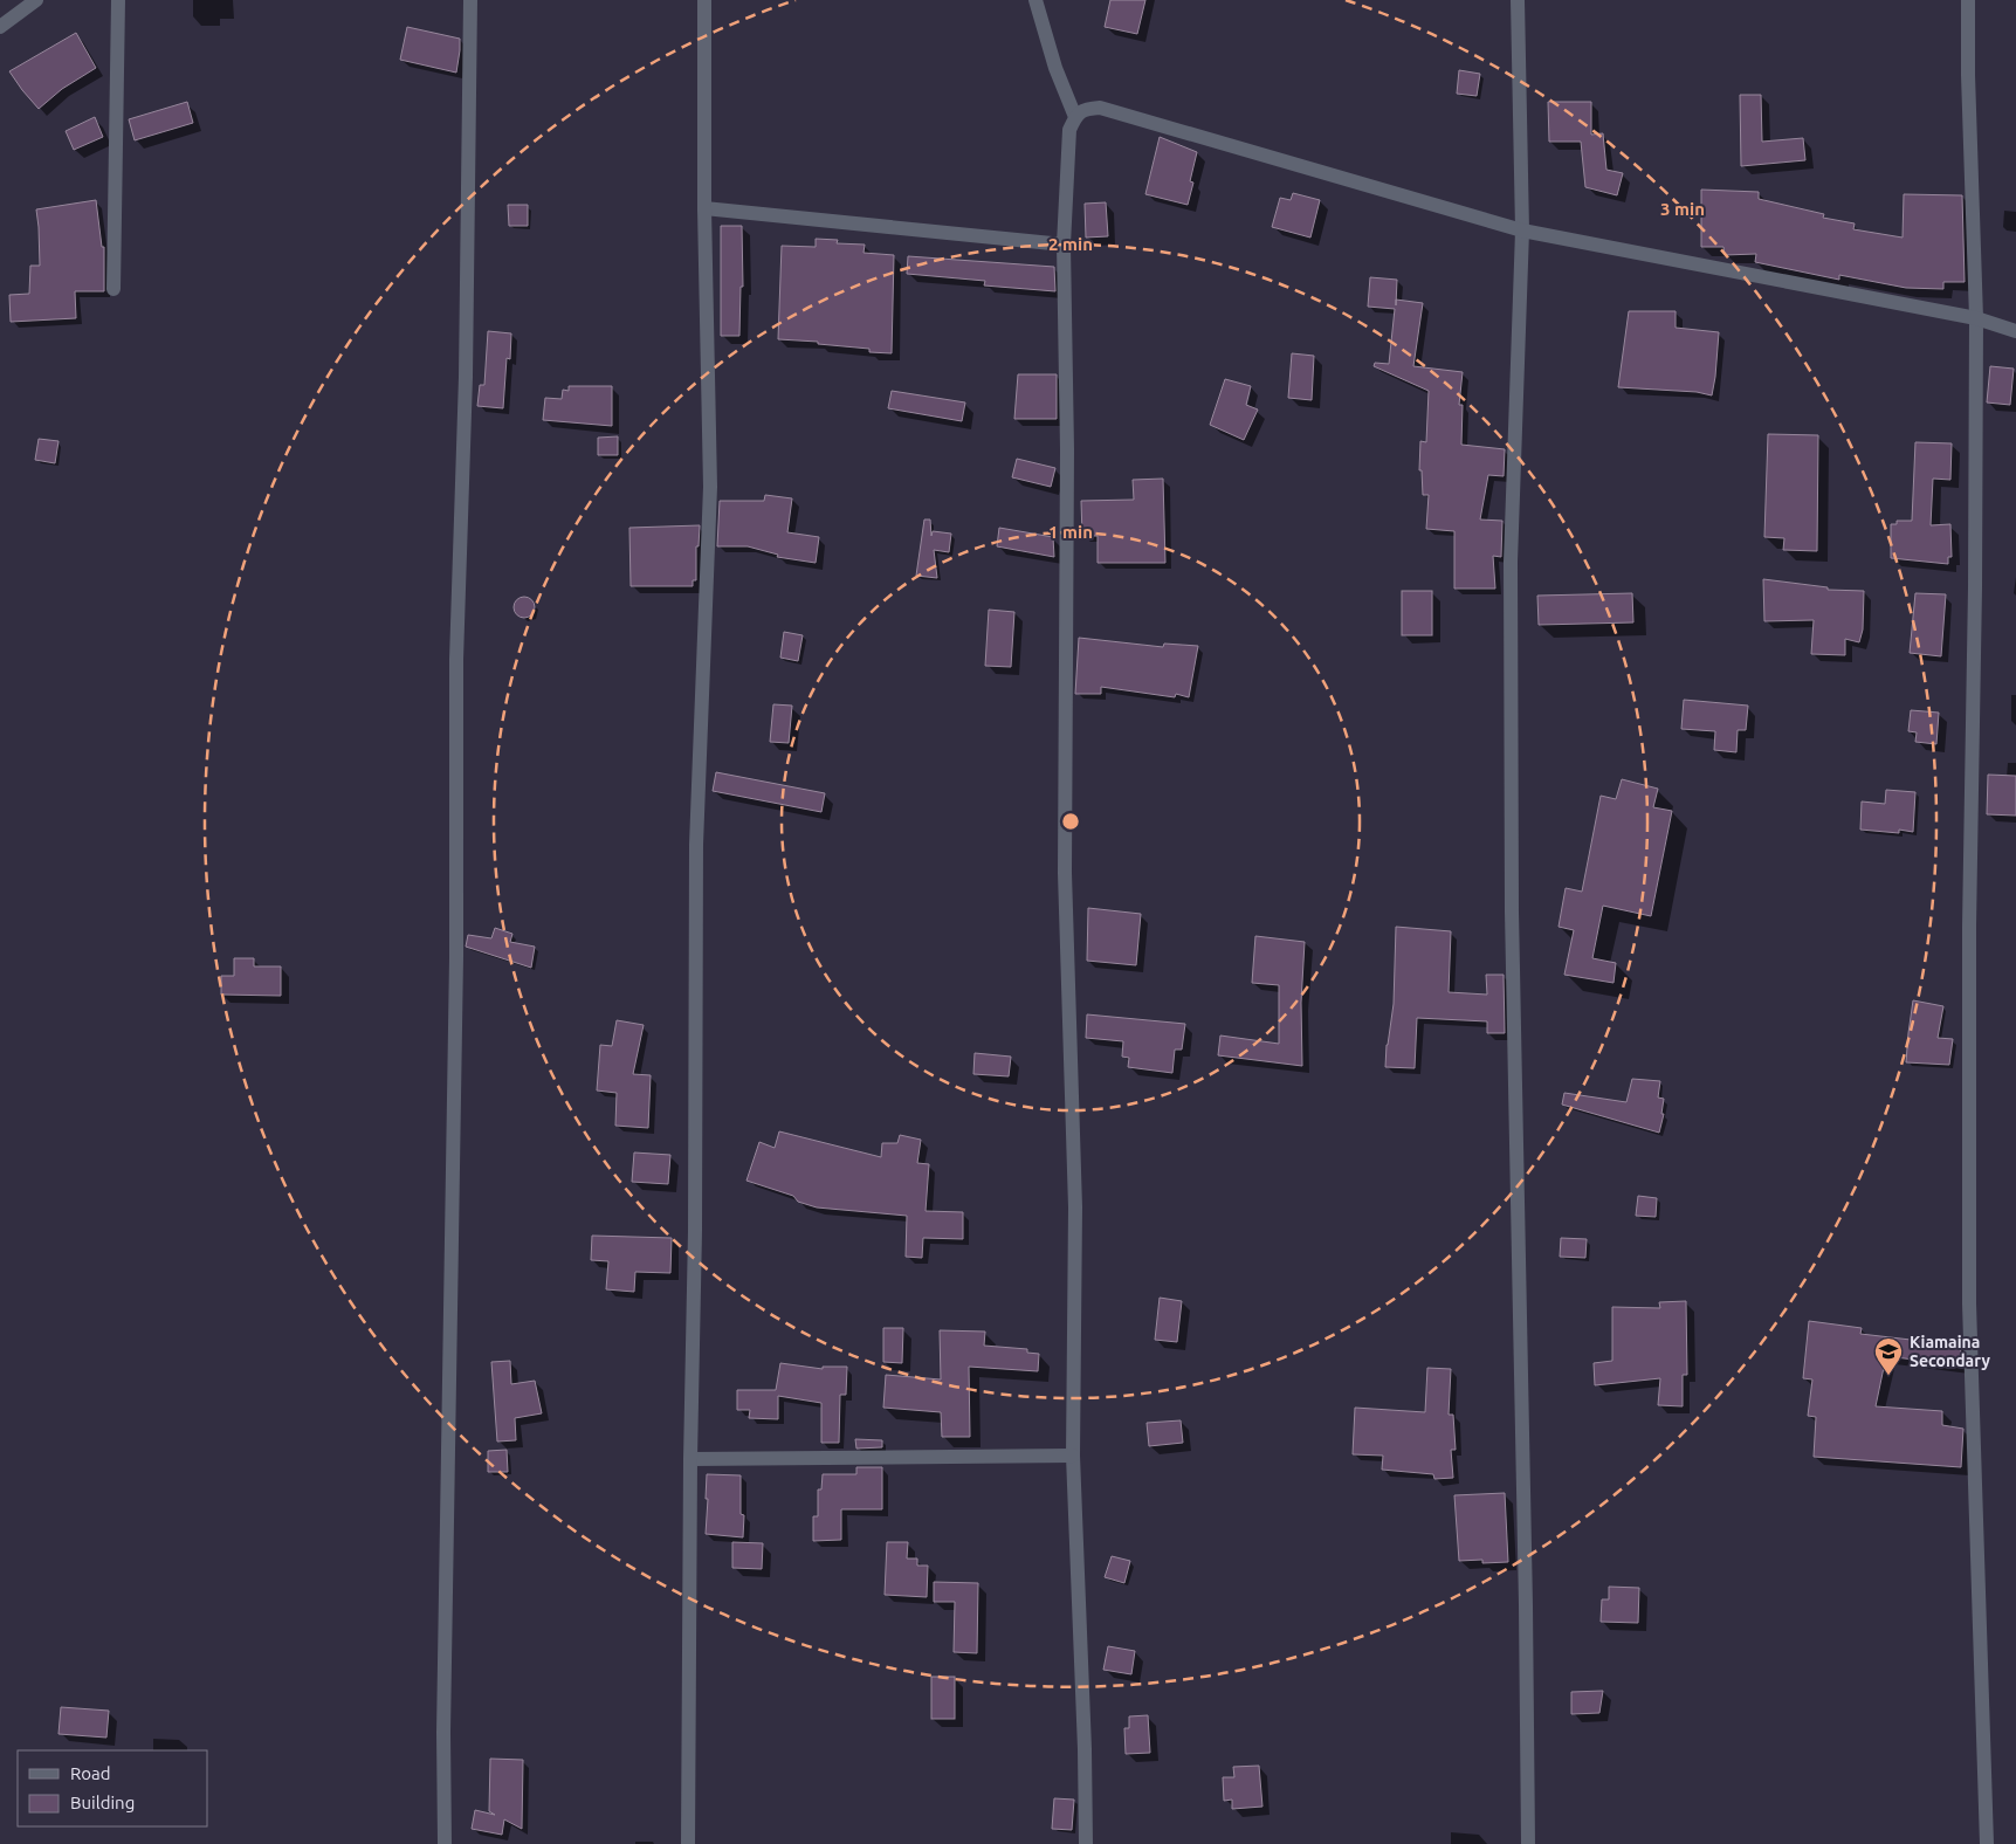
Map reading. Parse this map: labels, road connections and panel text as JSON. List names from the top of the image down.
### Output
{
  "places": {
    "school or university": ["Kiamaina Secondary"]
  },
  "legend": ["Road", "Building"],
  "rings": ["3 min", "2 min", "1 min"]
}
